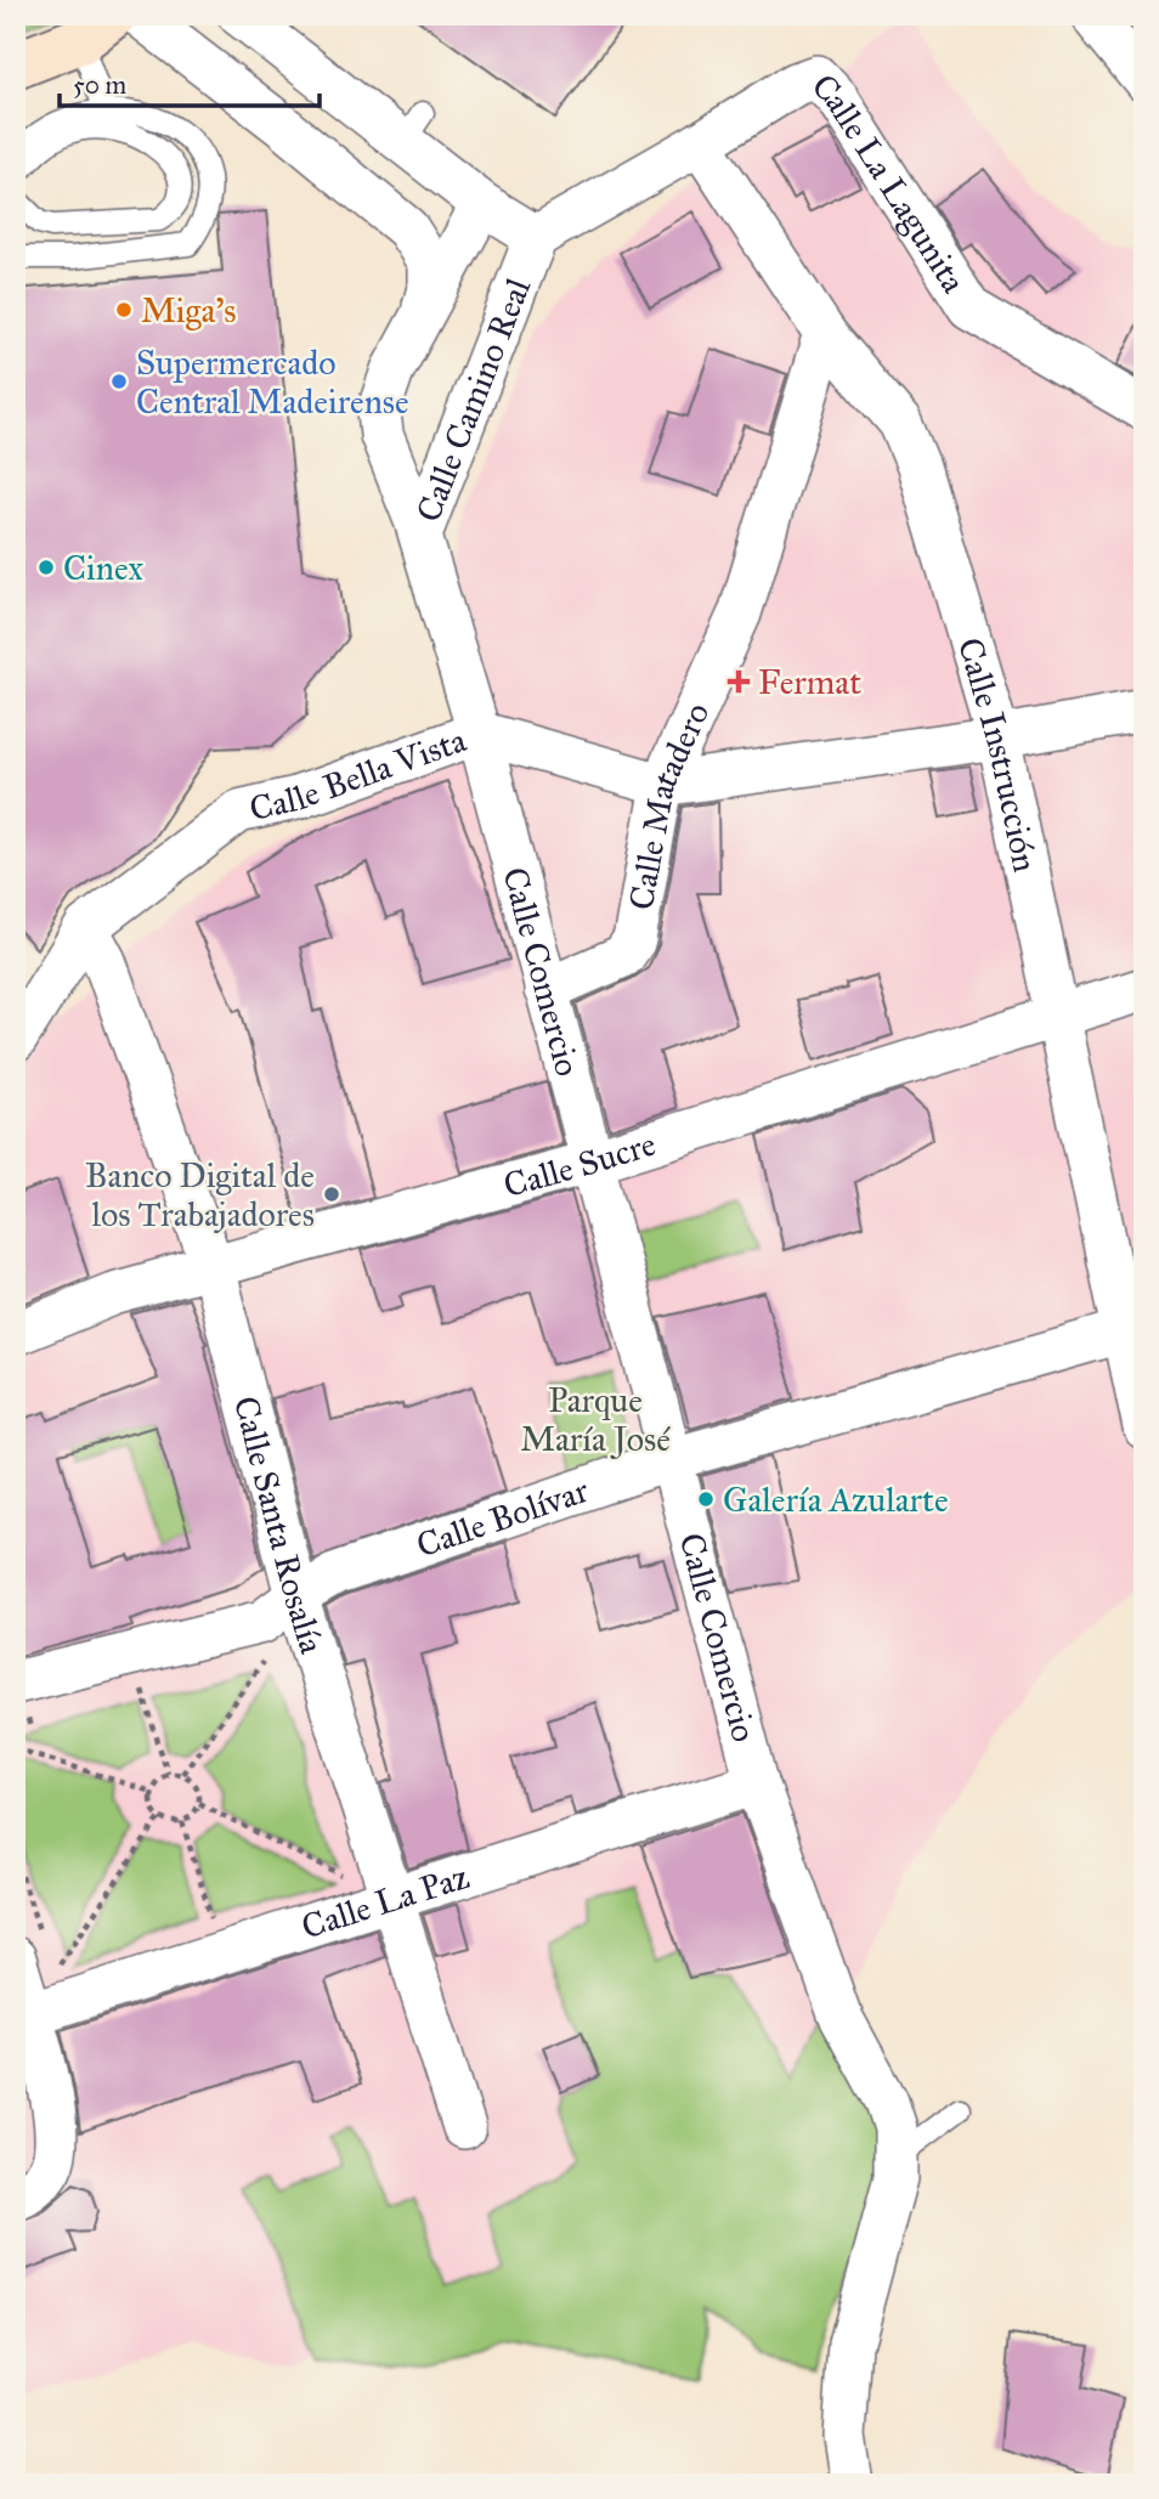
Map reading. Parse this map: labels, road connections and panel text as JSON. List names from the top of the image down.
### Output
{
  "streets": {
    "street": [
      "Calle La Lagunita",
      "Calle Camino Real",
      "Calle Instrucción",
      "Calle Bella Vista",
      "Calle Matadero",
      "Calle Comercio",
      "Calle Sucre",
      "Calle Bolívar",
      "Calle Santa Rosalía",
      "Calle La Paz"
    ]
  },
  "crossings": [
    ["Calle La Lagunita", "Calle Camino Real"],
    ["Calle La Lagunita", "Calle Instrucción"],
    ["Calle Camino Real", "Calle Comercio"],
    ["Calle Instrucción", "Calle Bella Vista"],
    ["Calle Instrucción", "Calle Matadero"],
    ["Calle Instrucción", "Calle Sucre"],
    ["Calle Instrucción", "Calle Bolívar"],
    ["Calle Bella Vista", "Calle Matadero"],
    ["Calle Bella Vista", "Calle Comercio"],
    ["Calle Bella Vista", "Calle Santa Rosalía"],
    ["Calle Matadero", "Calle Comercio"],
    ["Calle Comercio", "Calle Sucre"],
    ["Calle Comercio", "Calle Bolívar"],
    ["Calle Comercio", "Calle La Paz"],
    ["Calle Sucre", "Calle Santa Rosalía"],
    ["Calle Bolívar", "Calle Santa Rosalía"],
    ["Calle Santa Rosalía", "Calle La Paz"]
  ],
  "parks": ["Parque María José"],
  "places": {
    "other": [
      "Miga's",
      "Supermercado Central Madeirense",
      "Cinex",
      "Banco Digital de los Trabajadores",
      "Galería Azularte"
    ],
    "health": ["Fermat"]
  },
  "scale_bar": "50 m"
}
